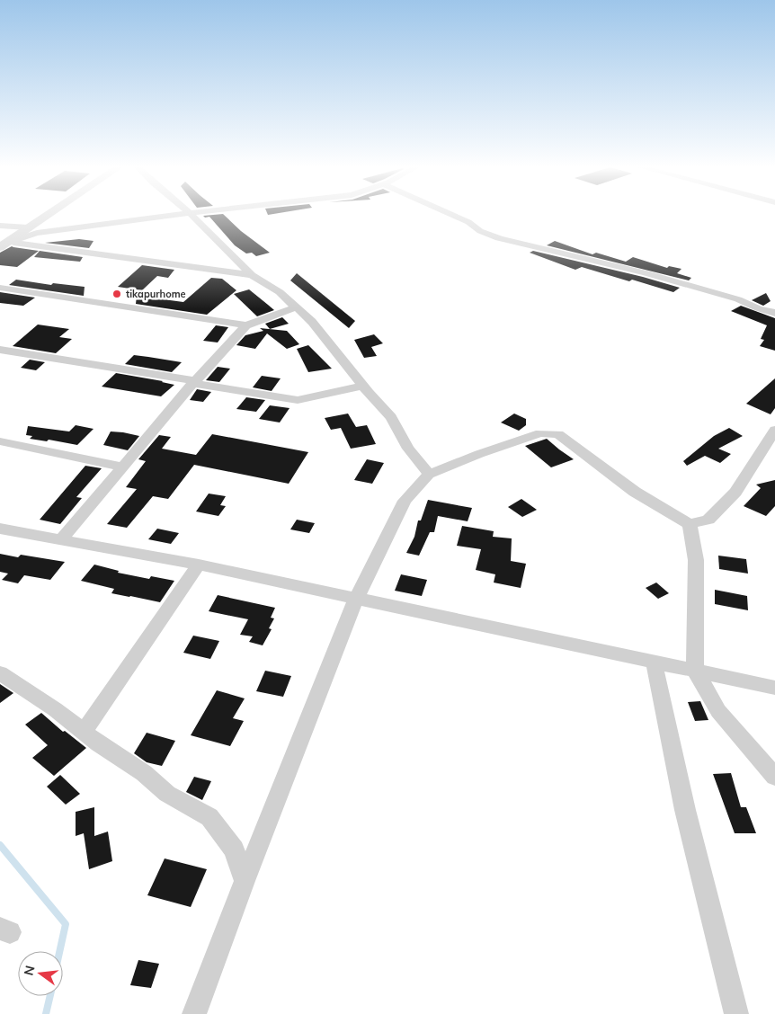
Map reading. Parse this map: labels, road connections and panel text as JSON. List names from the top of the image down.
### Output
{
  "places": ["tikapurhome"],
  "north": "left"
}
